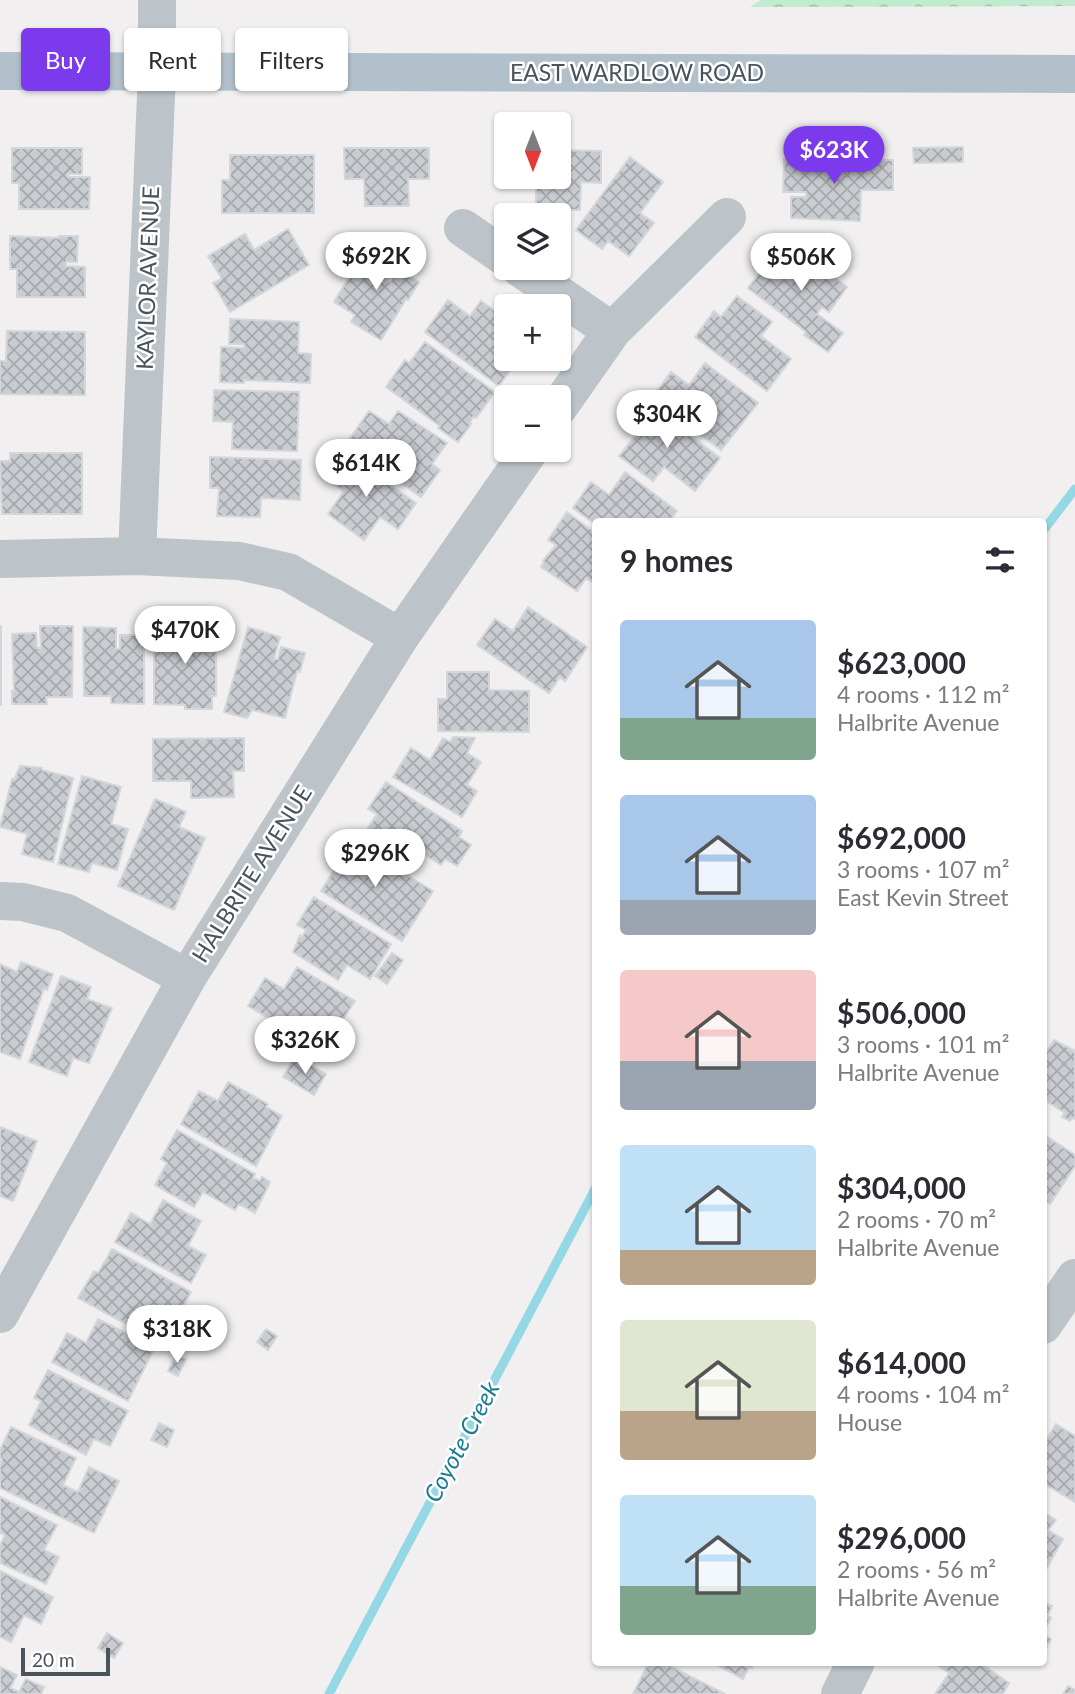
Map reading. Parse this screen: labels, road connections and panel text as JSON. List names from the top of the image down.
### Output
{
  "streets": {
    "main road": ["EAST WARDLOW ROAD"],
    "street": ["KAYLOR AVENUE", "HALBRITE AVENUE"]
  },
  "water": ["Coyote Creek"],
  "scale_bar": "20 m",
  "north": "bottom",
  "page": {
    "chip": ["Buy", "Rent", "Filters"],
    "map_buttons": ["+", "−"],
    "price": [
      "$623K",
      "$692K",
      "$506K",
      "$304K",
      "$614K",
      "$470K",
      "$296K",
      "$326K",
      "$318K"
    ],
    "heading": "9 homes",
    "list": [
      {
        "name": "$623,000",
        "note": "4 rooms · 112 m² · Halbrite Avenue"
      },
      {
        "name": "$692,000",
        "note": "3 rooms · 107 m² · East Kevin Street"
      },
      {
        "name": "$506,000",
        "note": "3 rooms · 101 m² · Halbrite Avenue"
      },
      {
        "name": "$304,000",
        "note": "2 rooms · 70 m² · Halbrite Avenue"
      },
      {
        "name": "$614,000",
        "note": "4 rooms · 104 m² · House"
      },
      {
        "name": "$296,000",
        "note": "2 rooms · 56 m² · Halbrite Avenue"
      }
    ],
    "scale": "20 m"
  }
}
